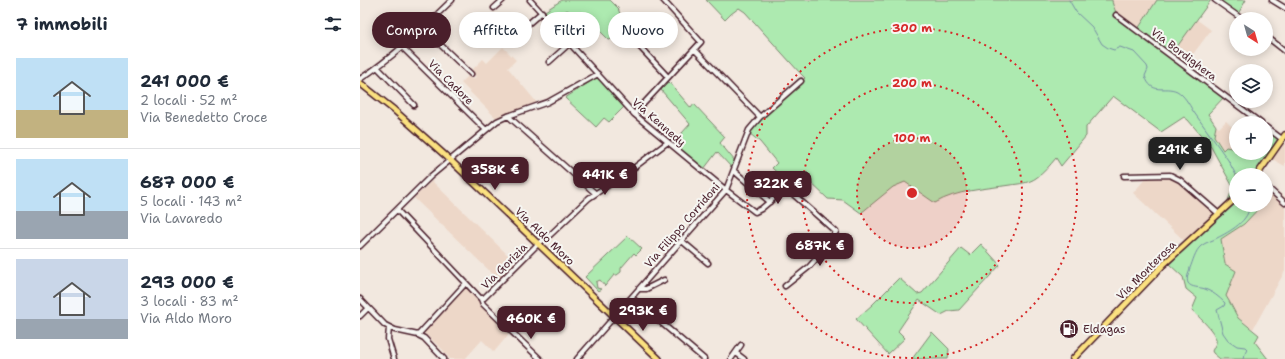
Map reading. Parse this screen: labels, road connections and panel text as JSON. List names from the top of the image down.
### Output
{
  "streets": {
    "main road": ["Via Aldo Moro", "Via Monterosa"],
    "street": [
      "Via Bordighera",
      "Via Cadore",
      "Via Kennedy",
      "Via Filippo Corridoni",
      "Via Gorizia"
    ]
  },
  "crossings": [
    ["Via Kennedy", "Via Filippo Corridoni"],
    ["Via Kennedy", "Via Gorizia"],
    ["Via Filippo Corridoni", "Via Aldo Moro"],
    ["Via Aldo Moro", "Via Gorizia"]
  ],
  "places": {
    "fuel station": ["Eldagas"]
  },
  "north": "bottom right",
  "page": {
    "heading": "7 immobili",
    "map_buttons": ["+", "−"],
    "chip": [
      "Compra",
      "Affitta",
      "Filtri",
      "Nuovo"
    ],
    "list": [
      {
        "name": "241 000 €",
        "note": "2 locali · 52 m² · Via Benedetto Croce"
      },
      {
        "name": "687 000 €",
        "note": "5 locali · 143 m² · Via Lavaredo"
      },
      {
        "name": "293 000 €",
        "note": "3 locali · 83 m² · Via Aldo Moro"
      }
    ],
    "price": [
      "241K €",
      "358K €",
      "441K €",
      "322K €",
      "687K €",
      "293K €",
      "460K €"
    ]
  },
  "rings": ["300 m", "200 m", "100 m"]
}
